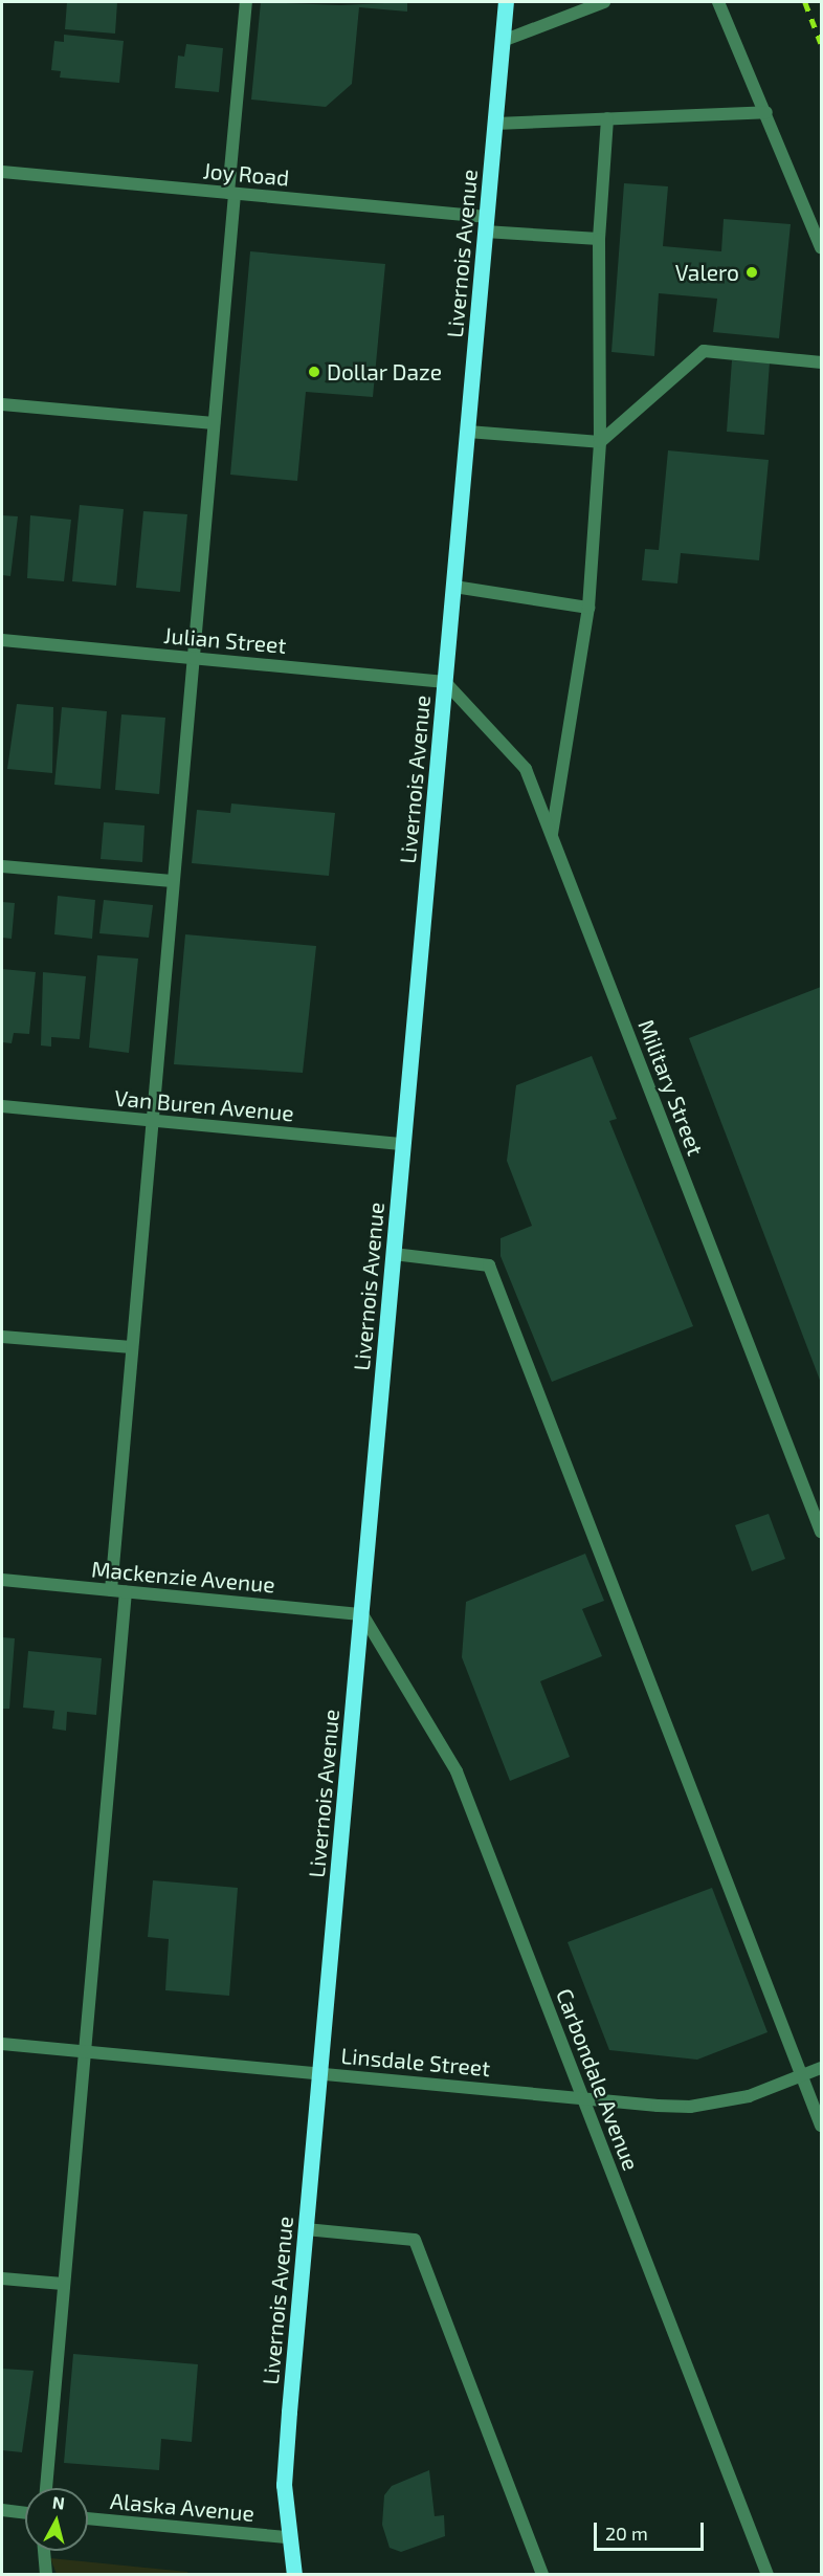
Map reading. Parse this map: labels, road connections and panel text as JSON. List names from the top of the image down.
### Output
{
  "streets": {
    "main road": ["Livernois Avenue"],
    "street": [
      "Joy Road",
      "Julian Street",
      "Military Street",
      "Van Buren Avenue",
      "Mackenzie Avenue",
      "Linsdale Street",
      "Carbondale Avenue",
      "Alaska Avenue"
    ]
  },
  "crossings": [
    ["Joy Road", "Livernois Avenue"],
    ["Livernois Avenue", "Julian Street"],
    ["Livernois Avenue", "Military Street"],
    ["Livernois Avenue", "Van Buren Avenue"],
    ["Livernois Avenue", "Mackenzie Avenue"],
    ["Livernois Avenue", "Linsdale Street"],
    ["Livernois Avenue", "Carbondale Avenue"],
    ["Livernois Avenue", "Alaska Avenue"],
    ["Julian Street", "Military Street"],
    ["Mackenzie Avenue", "Carbondale Avenue"],
    ["Linsdale Street", "Carbondale Avenue"]
  ],
  "places": ["Valero", "Dollar Daze"],
  "scale_bar": "20 m",
  "north": "top"
}
